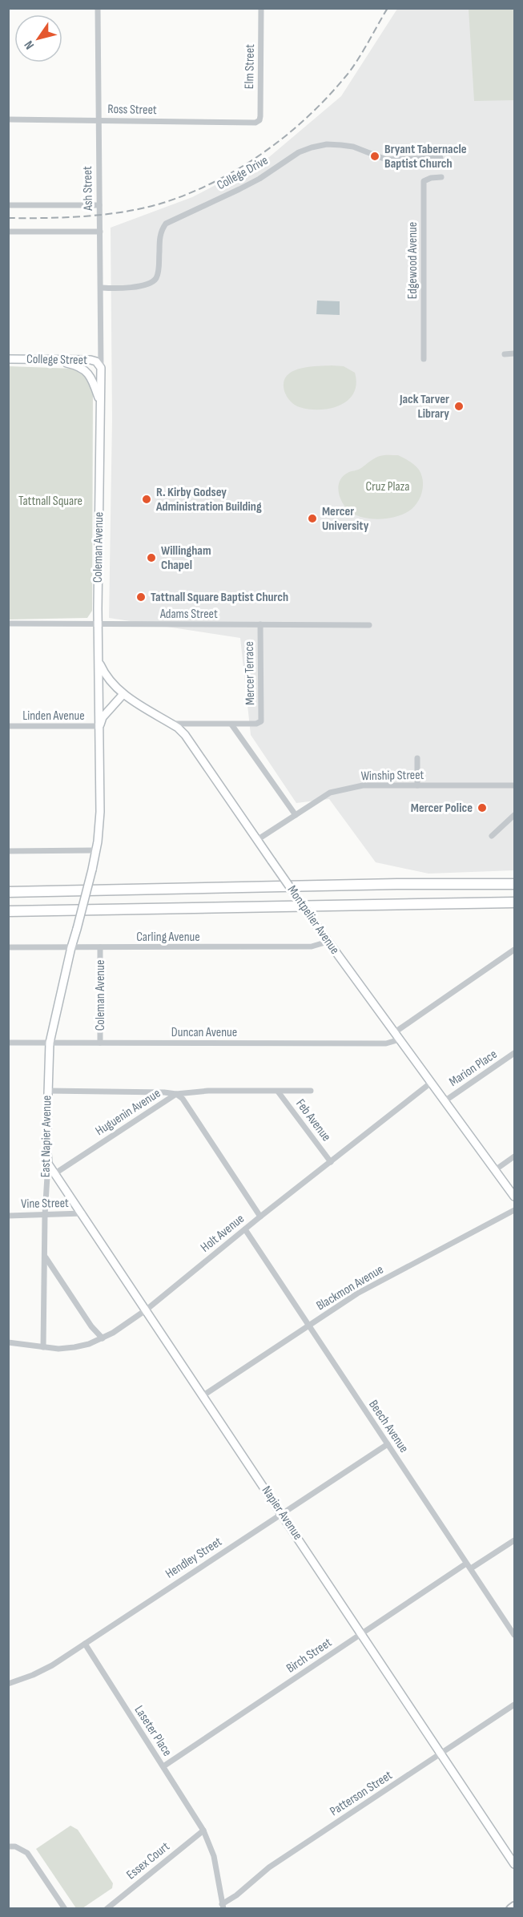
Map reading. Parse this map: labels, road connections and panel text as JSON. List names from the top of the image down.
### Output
{
  "streets": {
    "street": [
      "Elm Street",
      "Ross Street",
      "College Drive",
      "Ash Street",
      "Edgewood Avenue",
      "College Street",
      "Coleman Avenue",
      "Adams Street",
      "Mercer Terrace",
      "Linden Avenue",
      "Winship Street",
      "Montpelier Avenue",
      "Carling Avenue",
      "Duncan Avenue",
      "Marion Place",
      "Huguenin Avenue",
      "Feb Avenue",
      "East Napier Avenue",
      "Vine Street",
      "Holt Avenue",
      "Blackmon Avenue",
      "Beech Avenue",
      "Napier Avenue",
      "Hendley Street",
      "Birch Street",
      "Laseter Place",
      "Patterson Street",
      "Essex Court"
    ]
  },
  "crossings": [
    ["Elm Street", "Ross Street"],
    ["Ross Street", "Ash Street"],
    ["College Drive", "Ash Street"],
    ["Ash Street", "College Street"],
    ["Ash Street", "Coleman Avenue"],
    ["College Street", "Coleman Avenue"],
    ["Coleman Avenue", "Adams Street"],
    ["Coleman Avenue", "Linden Avenue"],
    ["Coleman Avenue", "Montpelier Avenue"],
    ["Coleman Avenue", "Carling Avenue"],
    ["Coleman Avenue", "Duncan Avenue"],
    ["Coleman Avenue", "East Napier Avenue"],
    ["Adams Street", "Mercer Terrace"],
    ["Winship Street", "Montpelier Avenue"],
    ["Montpelier Avenue", "Carling Avenue"],
    ["Montpelier Avenue", "Duncan Avenue"],
    ["Montpelier Avenue", "Marion Place"],
    ["Montpelier Avenue", "Holt Avenue"],
    ["Carling Avenue", "East Napier Avenue"],
    ["Duncan Avenue", "East Napier Avenue"],
    ["Huguenin Avenue", "Feb Avenue"],
    ["Huguenin Avenue", "Napier Avenue"],
    ["Feb Avenue", "Holt Avenue"],
    ["East Napier Avenue", "Vine Street"],
    ["East Napier Avenue", "Holt Avenue"],
    ["East Napier Avenue", "Napier Avenue"],
    ["Vine Street", "Napier Avenue"],
    ["Holt Avenue", "Beech Avenue"],
    ["Holt Avenue", "Napier Avenue"],
    ["Blackmon Avenue", "Beech Avenue"],
    ["Blackmon Avenue", "Napier Avenue"],
    ["Beech Avenue", "Hendley Street"],
    ["Beech Avenue", "Birch Street"],
    ["Napier Avenue", "Hendley Street"],
    ["Napier Avenue", "Birch Street"],
    ["Napier Avenue", "Patterson Street"],
    ["Hendley Street", "Laseter Place"],
    ["Birch Street", "Laseter Place"],
    ["Laseter Place", "Patterson Street"],
    ["Laseter Place", "Essex Court"]
  ],
  "parks": ["Cruz Plaza", "Tattnall Square"],
  "places": [
    "Bryant Tabernacle Baptist Church",
    "Jack Tarver Library",
    "R. Kirby Godsey Administration Building",
    "Mercer University",
    "Willingham Chapel",
    "Tattnall Square Baptist Church",
    "Mercer Police"
  ],
  "north": "bottom left"
}
